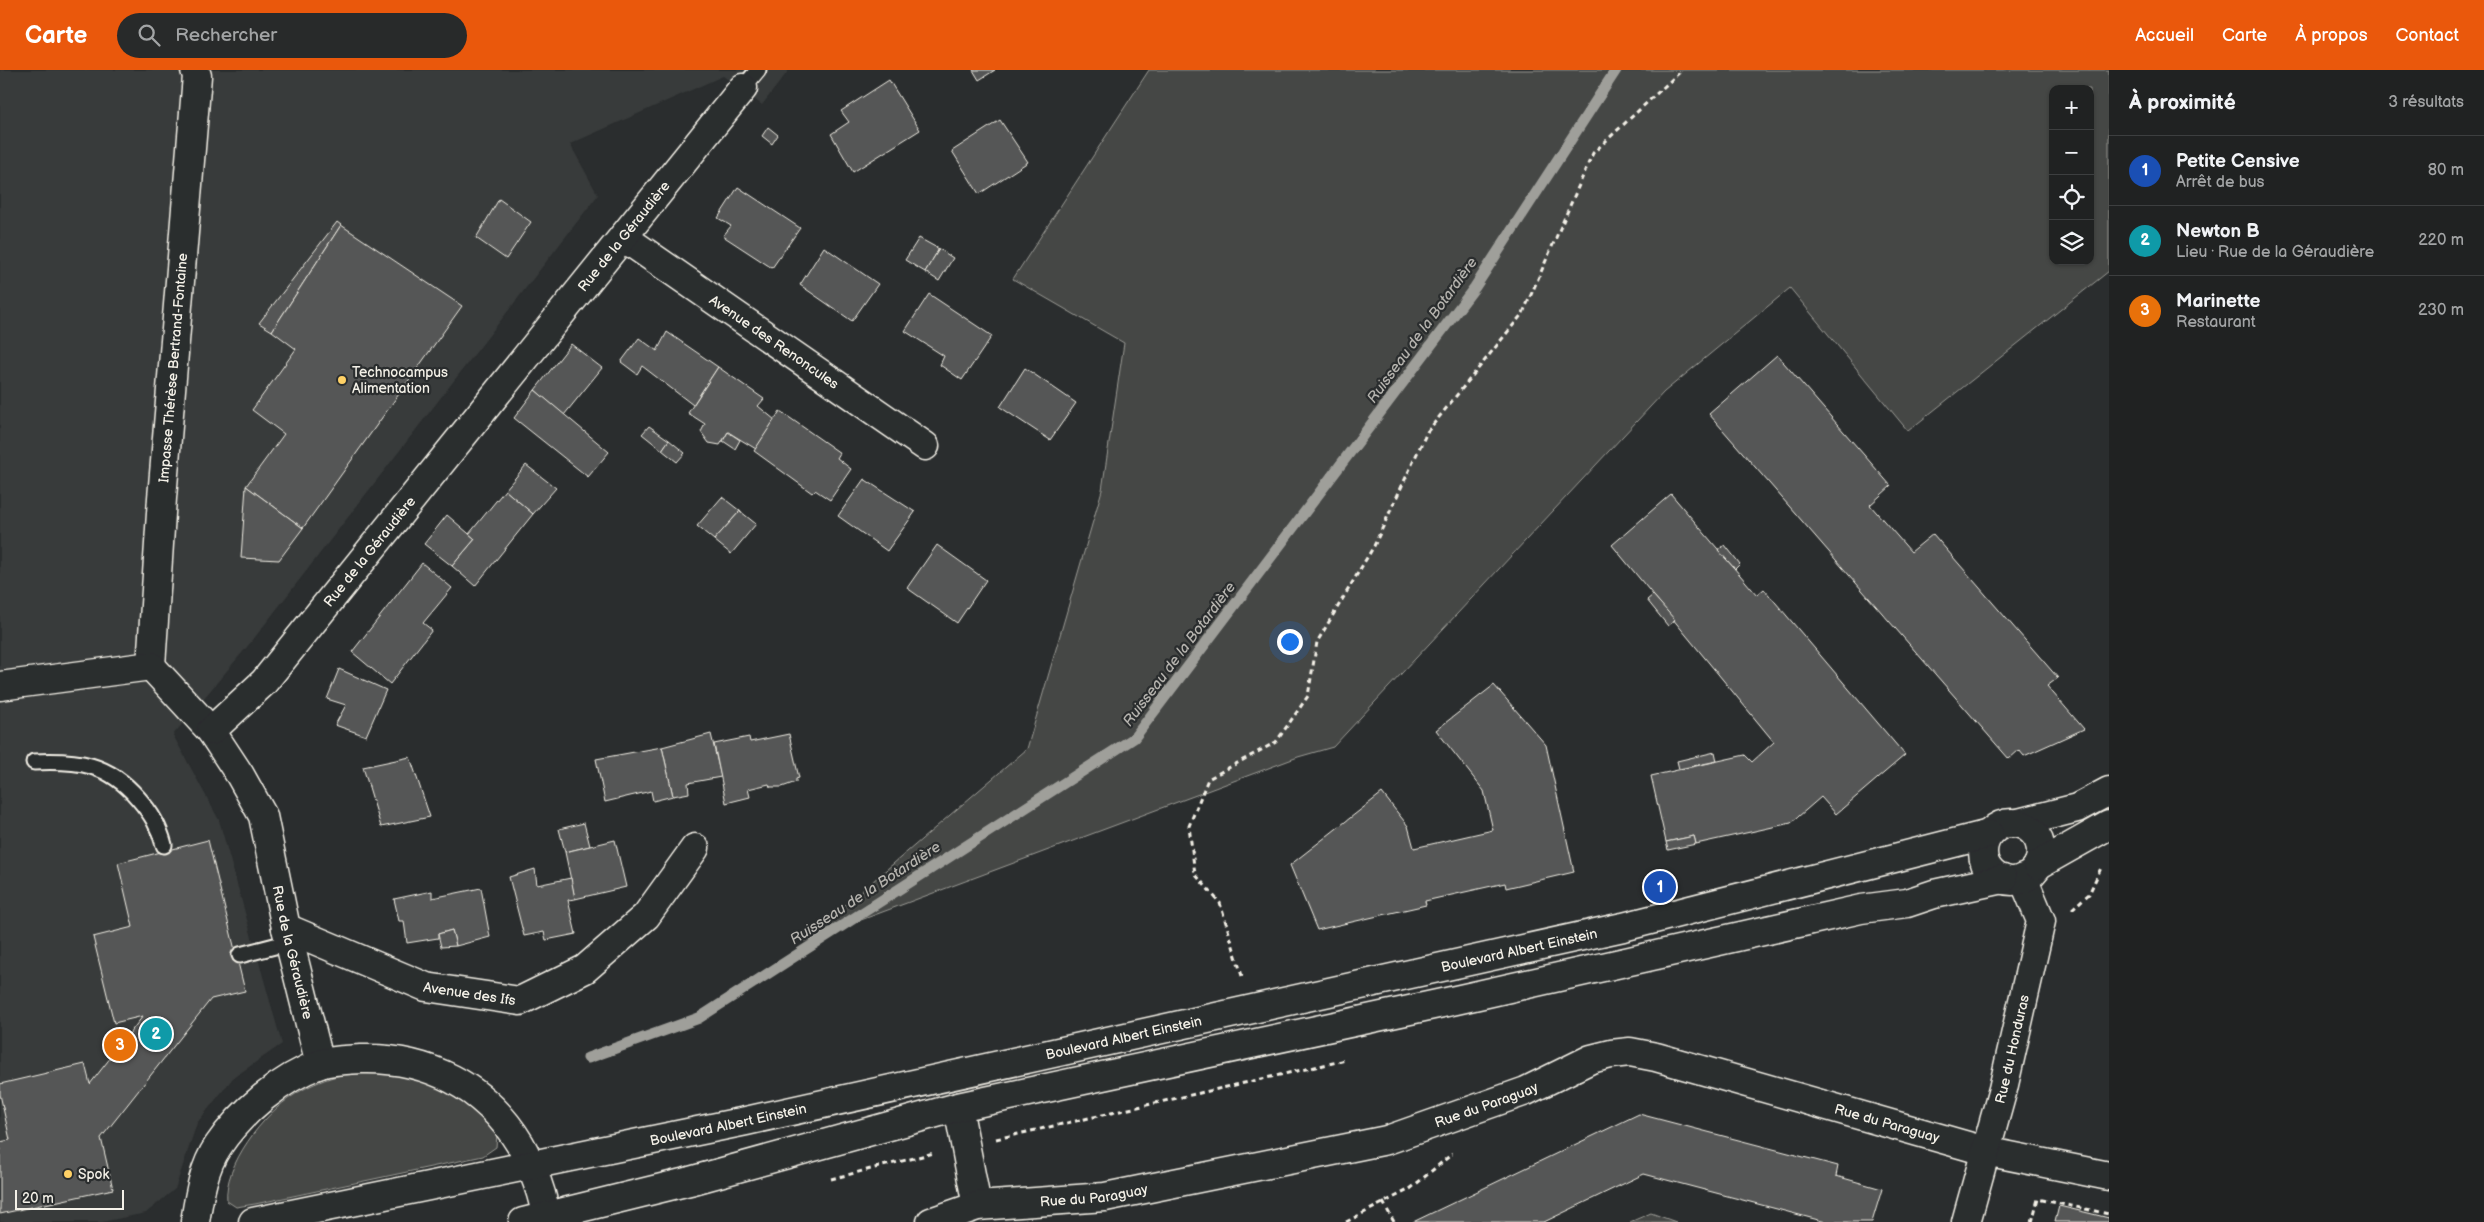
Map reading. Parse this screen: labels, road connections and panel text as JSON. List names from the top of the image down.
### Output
{
  "streets": {
    "street": [
      "Rue de la Géraudière",
      "Avenue des Renoncules",
      "Impasse Thérèse Bertrand-Fontaine",
      "Boulevard Albert Einstein",
      "Avenue des Ifs",
      "Rue du Honduras",
      "Rue du Paraguay"
    ]
  },
  "crossings": [
    ["Rue de la Géraudière", "Avenue des Renoncules"],
    ["Rue de la Géraudière", "Avenue des Ifs"],
    ["Boulevard Albert Einstein", "Rue du Honduras"],
    ["Rue du Honduras", "Rue du Paraguay"]
  ],
  "water": ["Ruisseau de la Botardière"],
  "places": ["Technocampus Alimentation", "Spok"],
  "scale_bar": "20 m",
  "page": {
    "header": "Carte",
    "search": "Rechercher",
    "nav": [
      "Accueil",
      "Carte",
      "À propos",
      "Contact"
    ],
    "heading": ["À proximité", "3 résultats"],
    "map_buttons": ["+", "−"],
    "list": [
      {
        "mark": "1",
        "name": "Petite Censive",
        "note": "Arrêt de bus",
        "value": "80 m"
      },
      {
        "mark": "2",
        "name": "Newton B",
        "note": "Lieu · Rue de la Géraudière",
        "value": "220 m"
      },
      {
        "mark": "3",
        "name": "Marinette",
        "note": "Restaurant",
        "value": "230 m"
      }
    ],
    "pins": ["1", "2", "3"],
    "scale": "20 m"
  }
}
